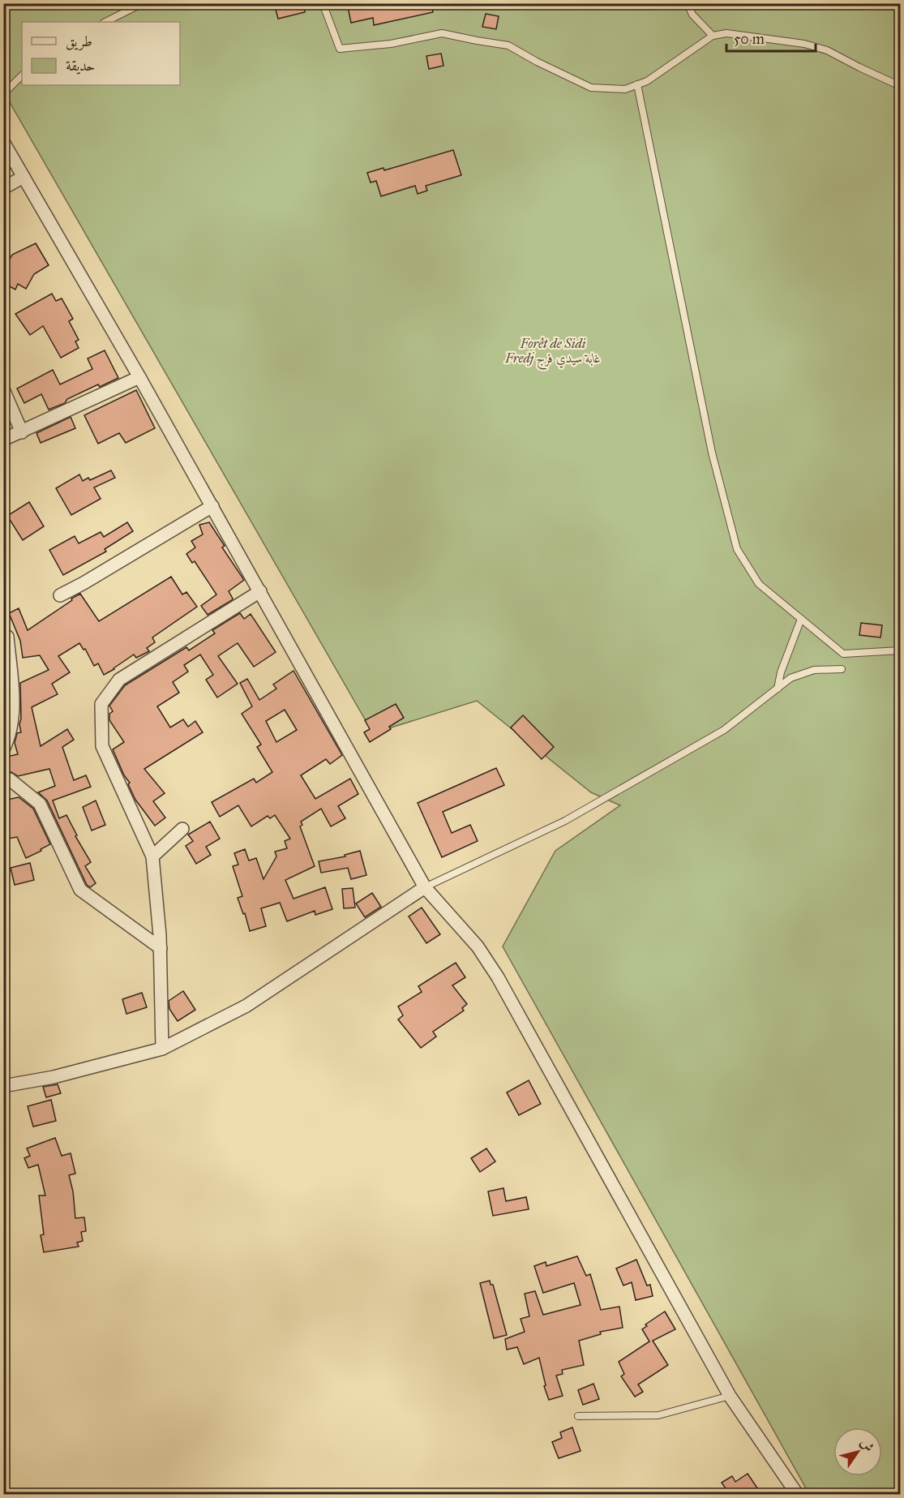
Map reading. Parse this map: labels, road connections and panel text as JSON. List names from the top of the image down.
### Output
{
  "parks": ["Forêt de Sidi Fredj غابة سيدي فرج"],
  "legend": ["طريق", "حديقة"],
  "scale_bar": "50 m",
  "north": "top right"
}
